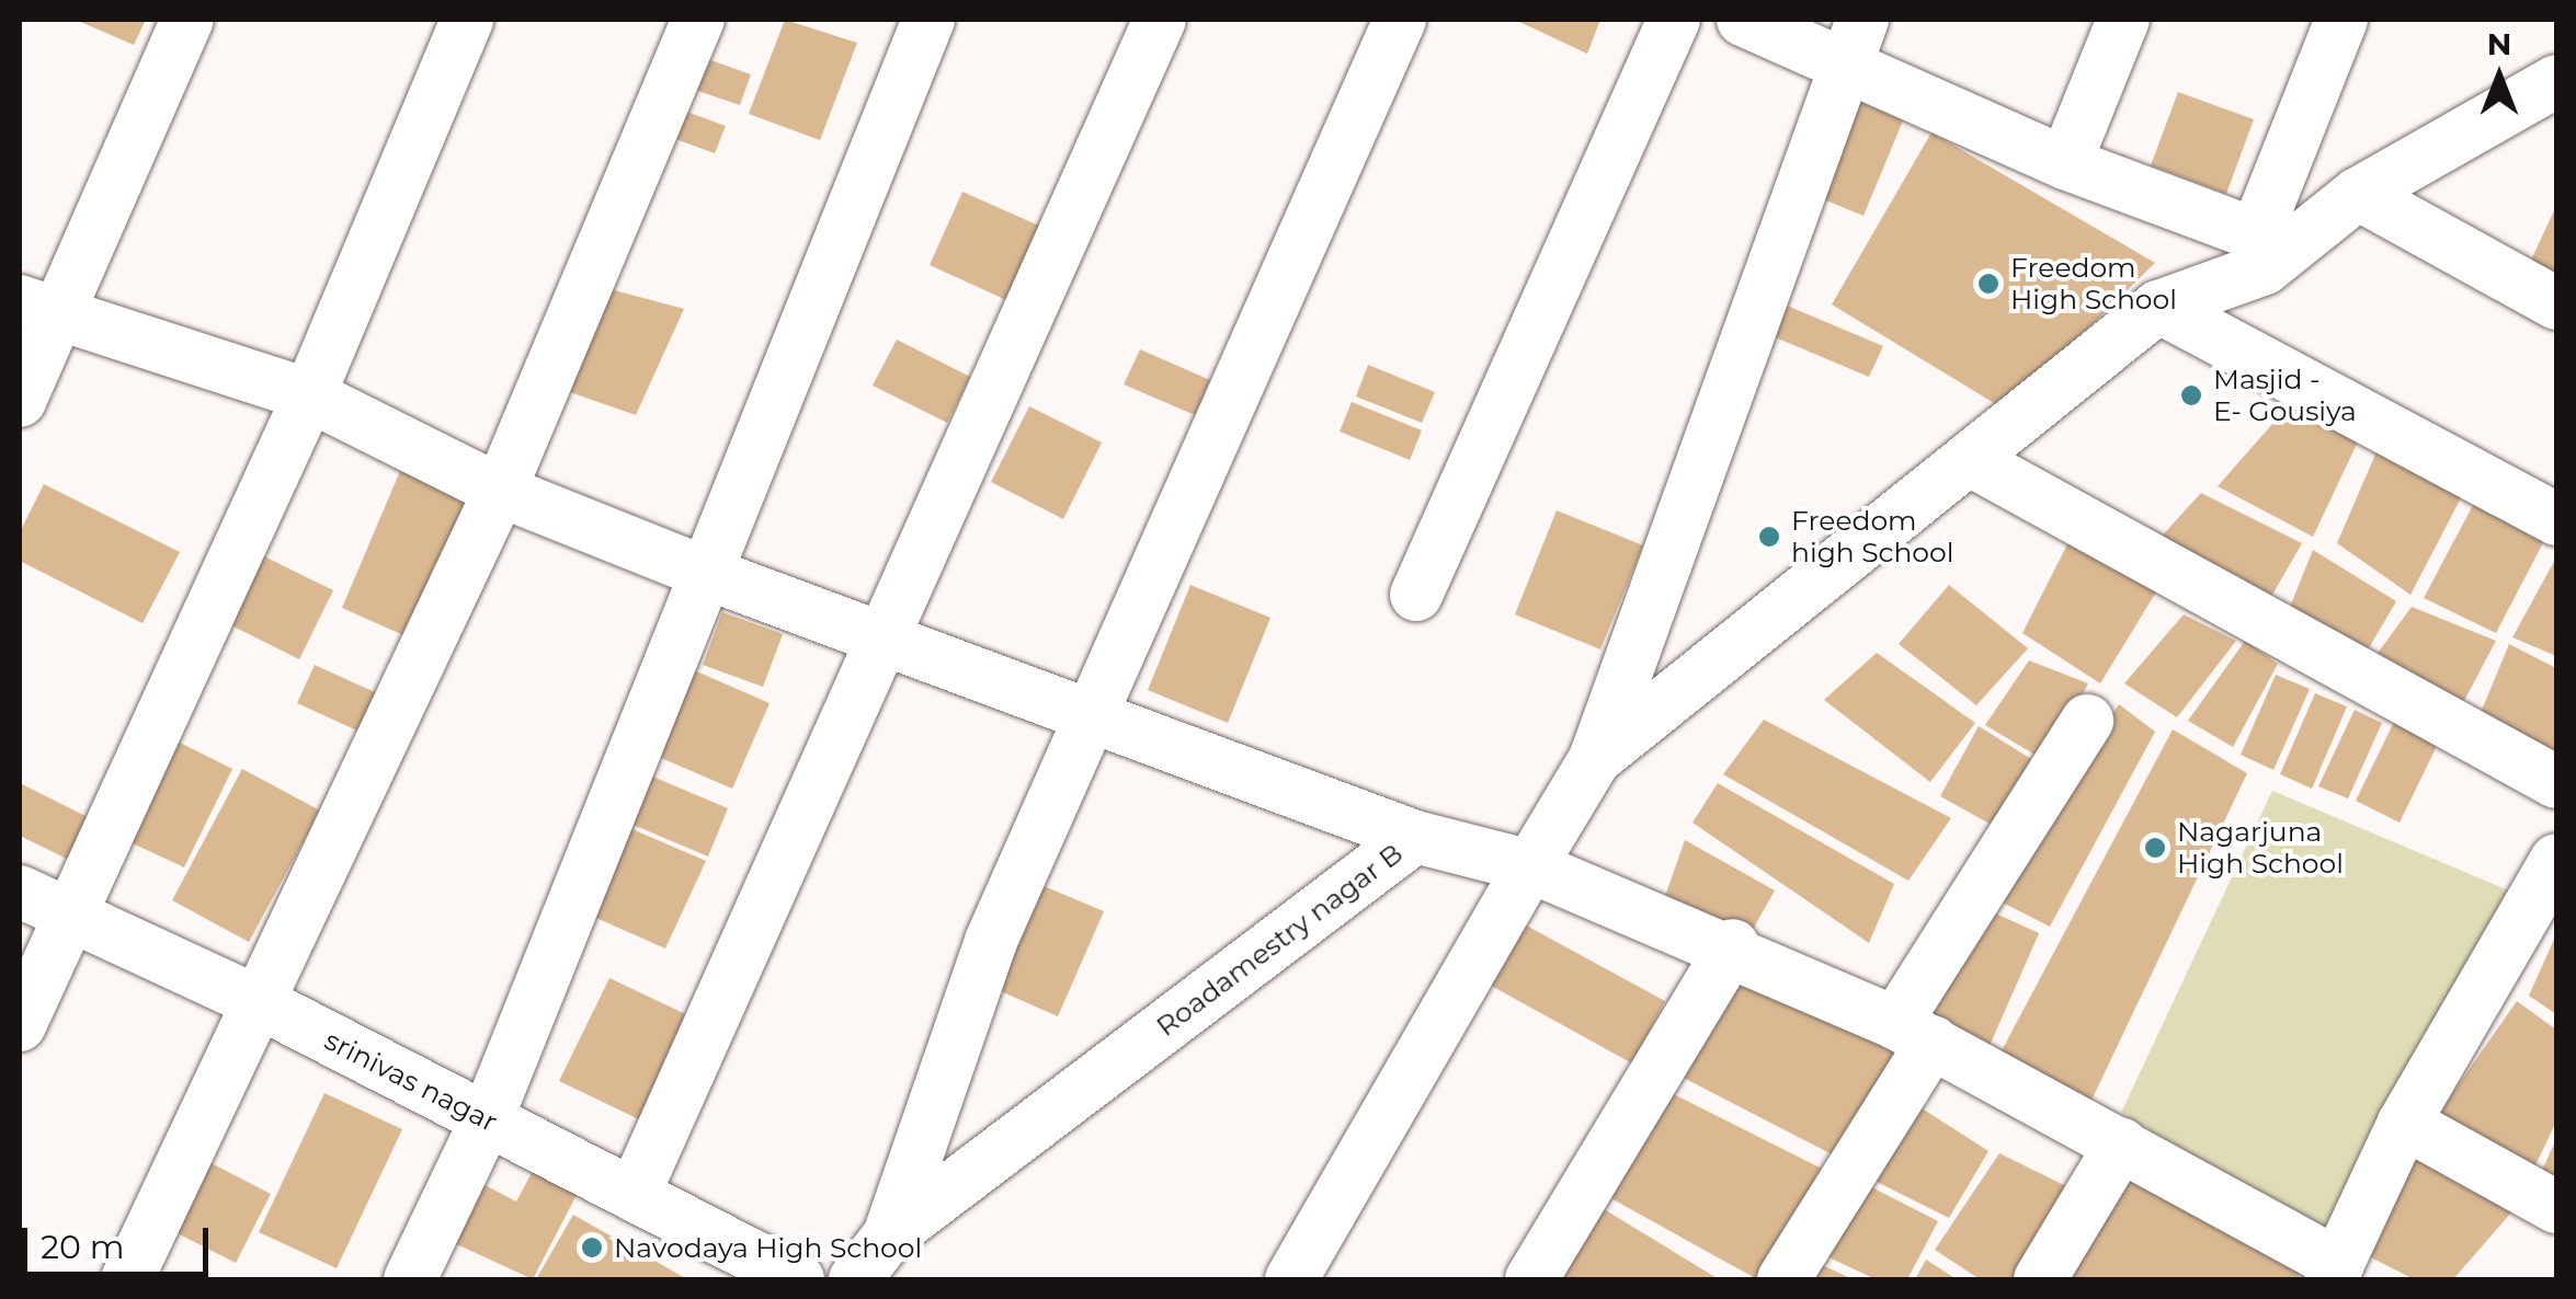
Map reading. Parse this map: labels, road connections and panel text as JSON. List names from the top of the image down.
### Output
{
  "streets": {
    "street": ["Roadamestry nagar B", "srinivas nagar"]
  },
  "places": [
    "Freedom High School",
    "Masjid - E- Gousiya",
    "Freedom high School",
    "Nagarjuna High School",
    "Navodaya High School"
  ],
  "scale_bar": "20 m",
  "north": "top"
}
